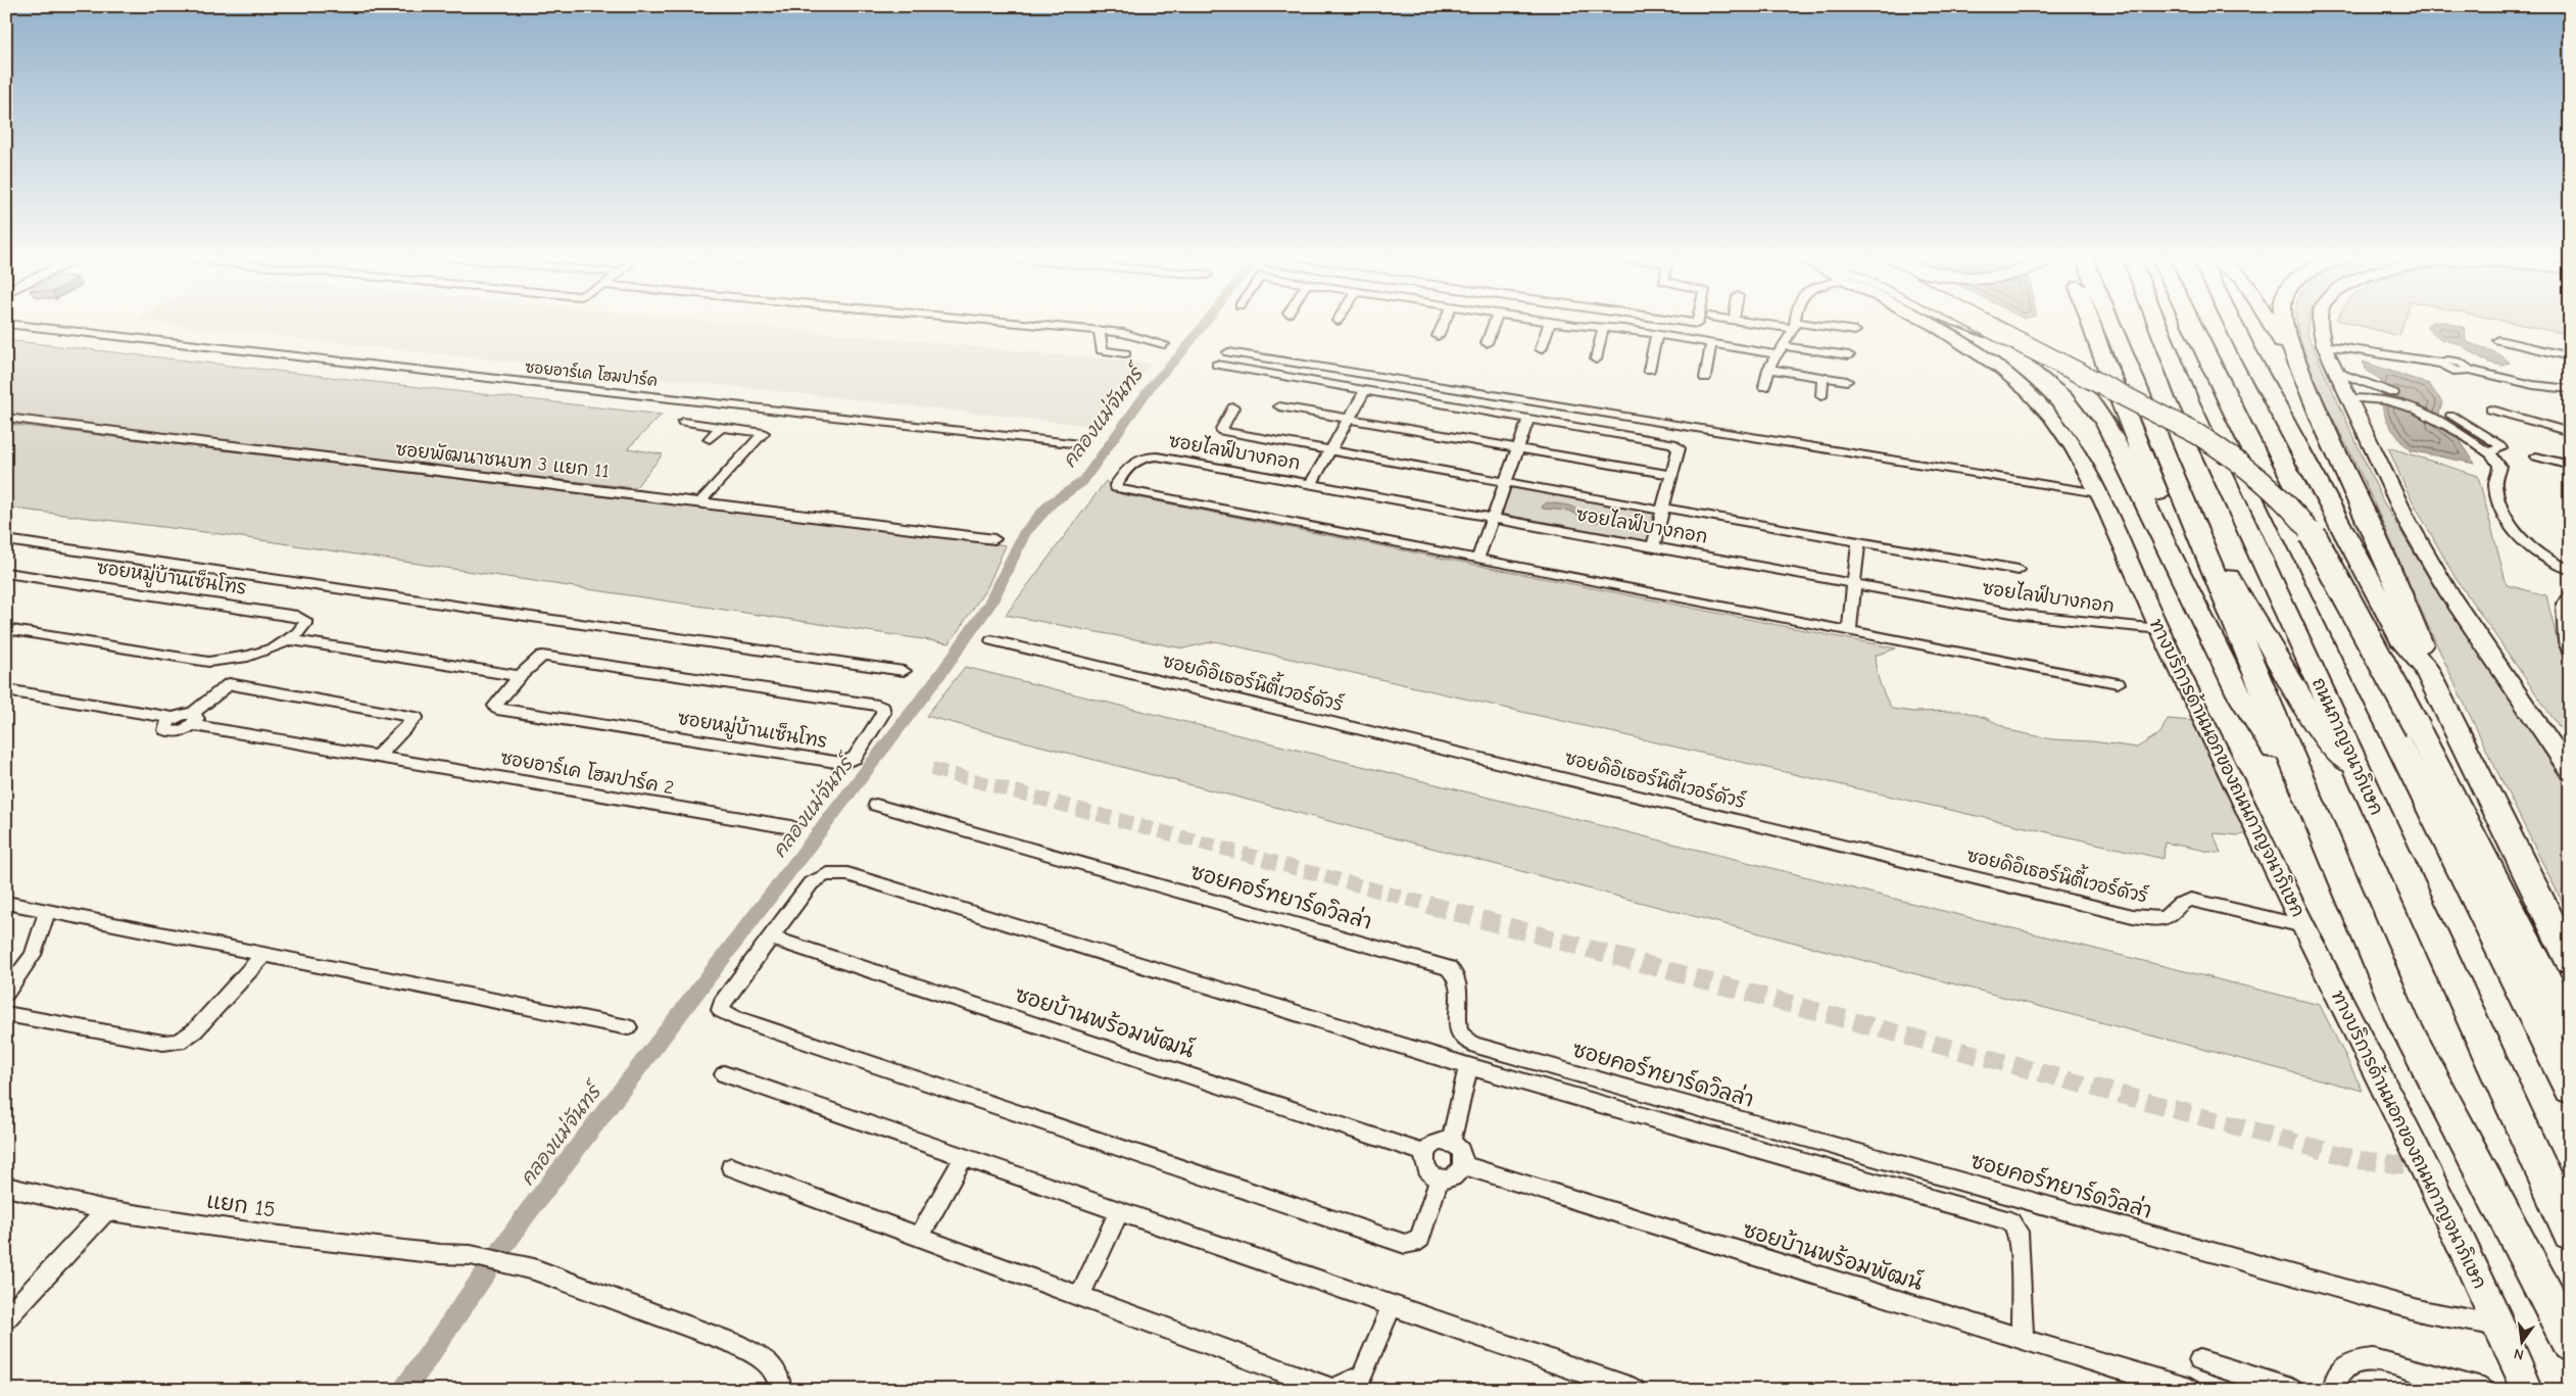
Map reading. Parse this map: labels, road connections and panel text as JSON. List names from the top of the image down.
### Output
{
  "streets": {
    "highway": ["ถนนกาญจนาภิเษก"],
    "main road": ["ทางบริการด้านนอกของถนนกาญจนาภิเษก"],
    "street": [
      "ซอยอาร์เค โฮมปาร์ค",
      "ซอยไลฟ์บางกอก",
      "ซอยพัฒนาชนบท 3 แยก 11",
      "ซอยหมู่บ้านเซ็นโทร",
      "ซอยดิอิเธอร์นิตี้เวอร์ดัวร์",
      "ซอยอาร์เค โฮมปาร์ค 2",
      "ซอยคอร์ทยาร์ดวิลล่า",
      "ซอยบ้านพร้อมพัฒน์",
      "แยก 15"
    ]
  },
  "crossings": [
    ["ซอยไลฟ์บางกอก", "ทางบริการด้านนอกของถนนกาญจนาภิเษก"],
    ["ซอยดิอิเธอร์นิตี้เวอร์ดัวร์", "ทางบริการด้านนอกของถนนกาญจนาภิเษก"],
    ["ทางบริการด้านนอกของถนนกาญจนาภิเษก", "ซอยคอร์ทยาร์ดวิลล่า"]
  ],
  "water": ["คลองแม่จันทร์"],
  "north": "bottom"
}
